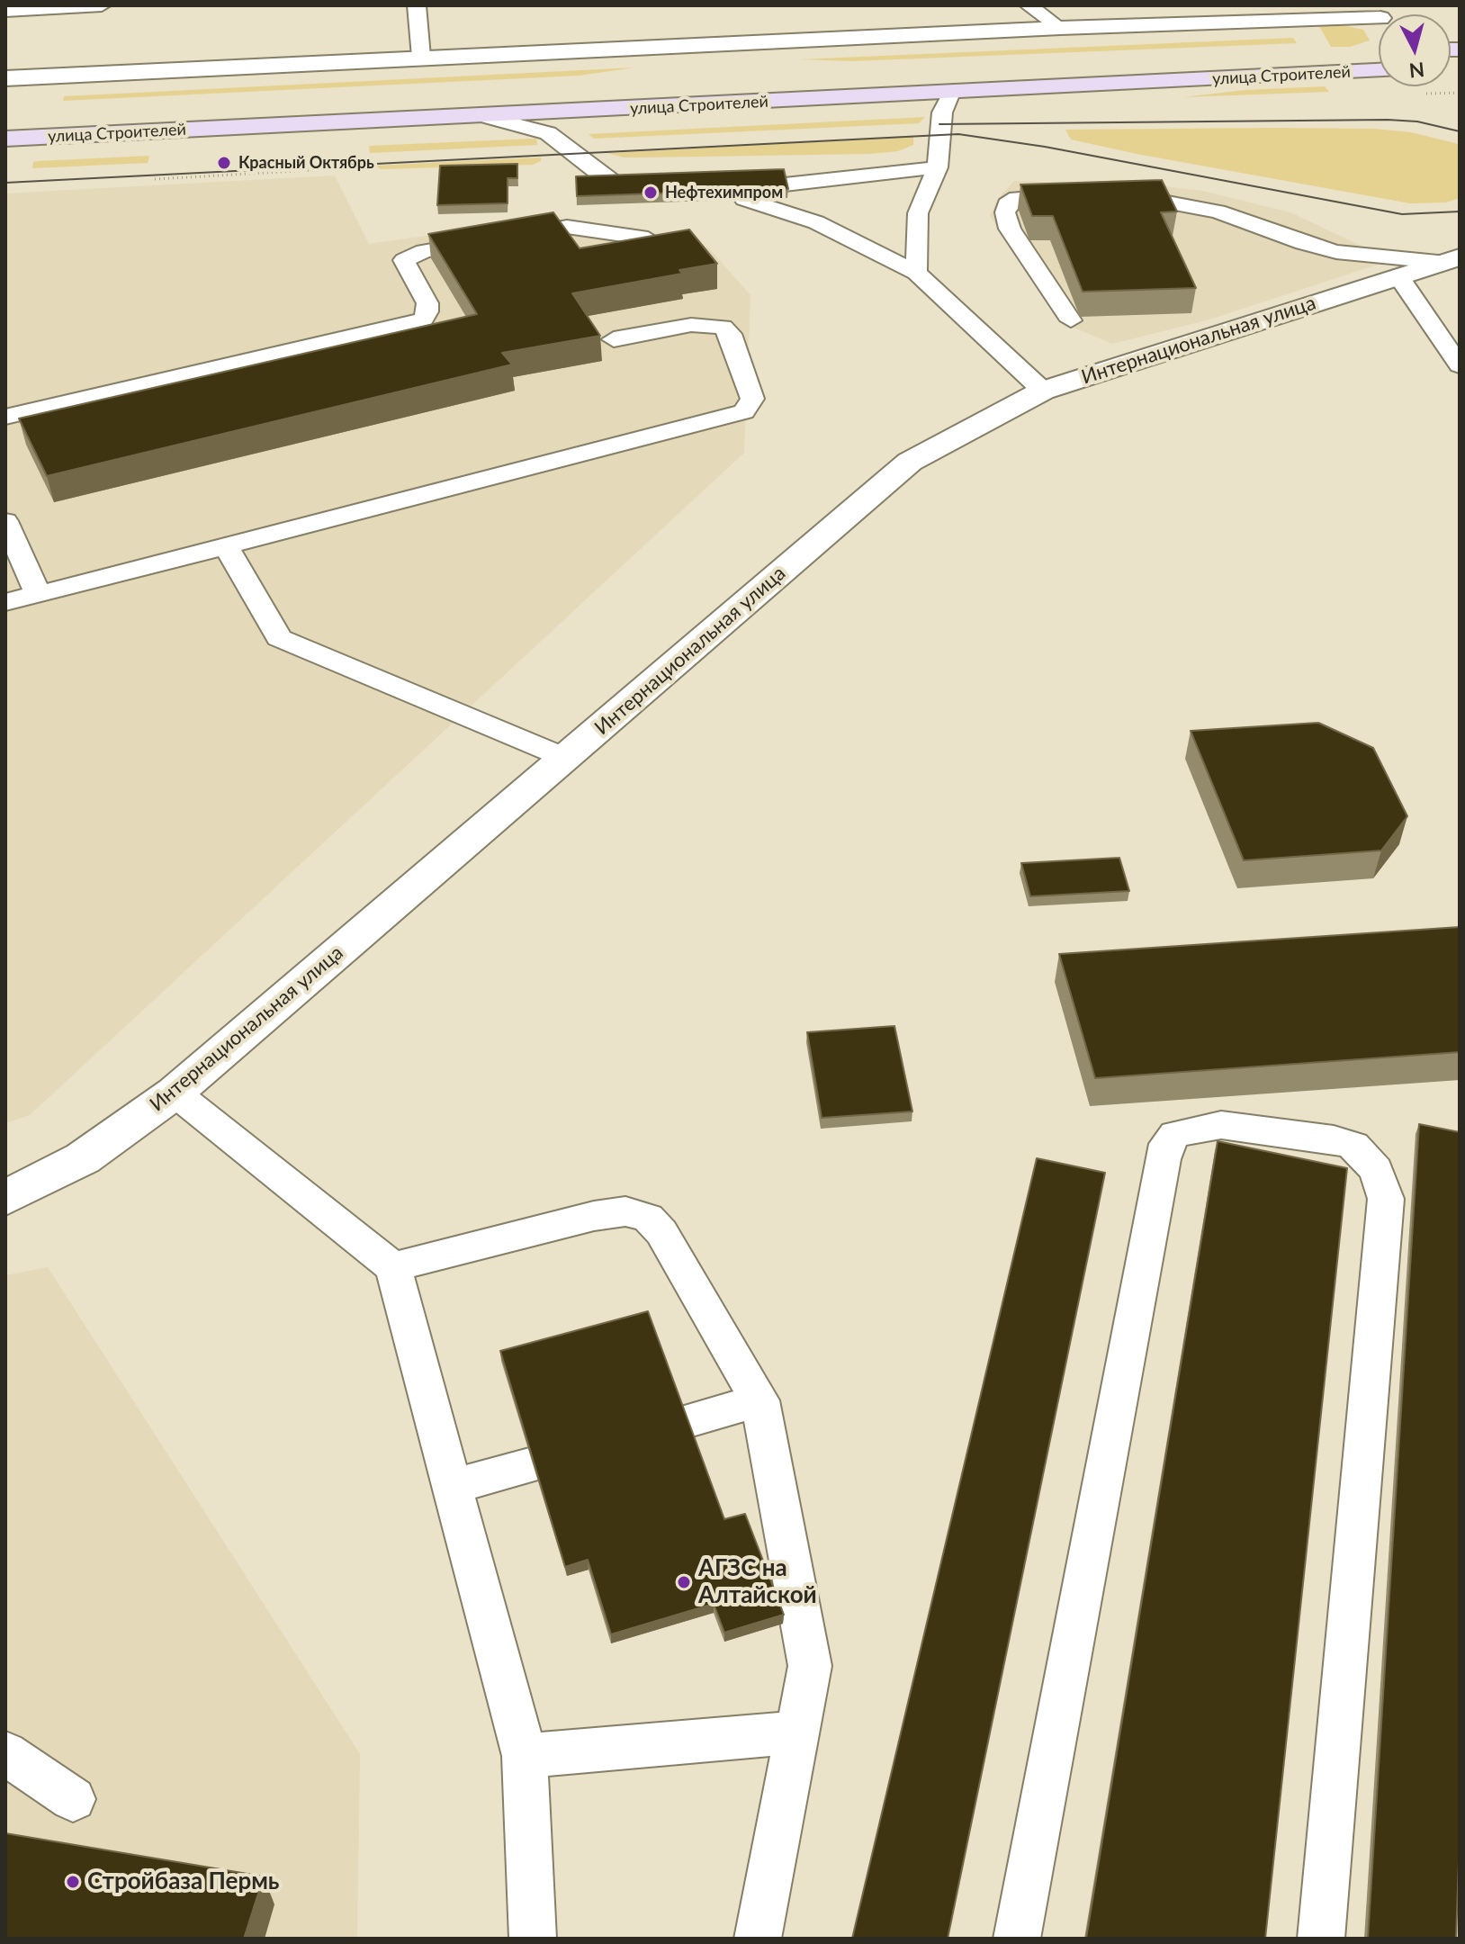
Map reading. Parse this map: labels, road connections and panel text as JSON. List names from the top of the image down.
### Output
{
  "streets": {
    "main road": ["улица Строителей"],
    "street": ["Интернациональная улица"]
  },
  "places": [
    "Красный Октябрь",
    "Нефтехимпром",
    "АГЗС на Алтайской",
    "Стройбаза Пермь"
  ],
  "north": "bottom"
}
